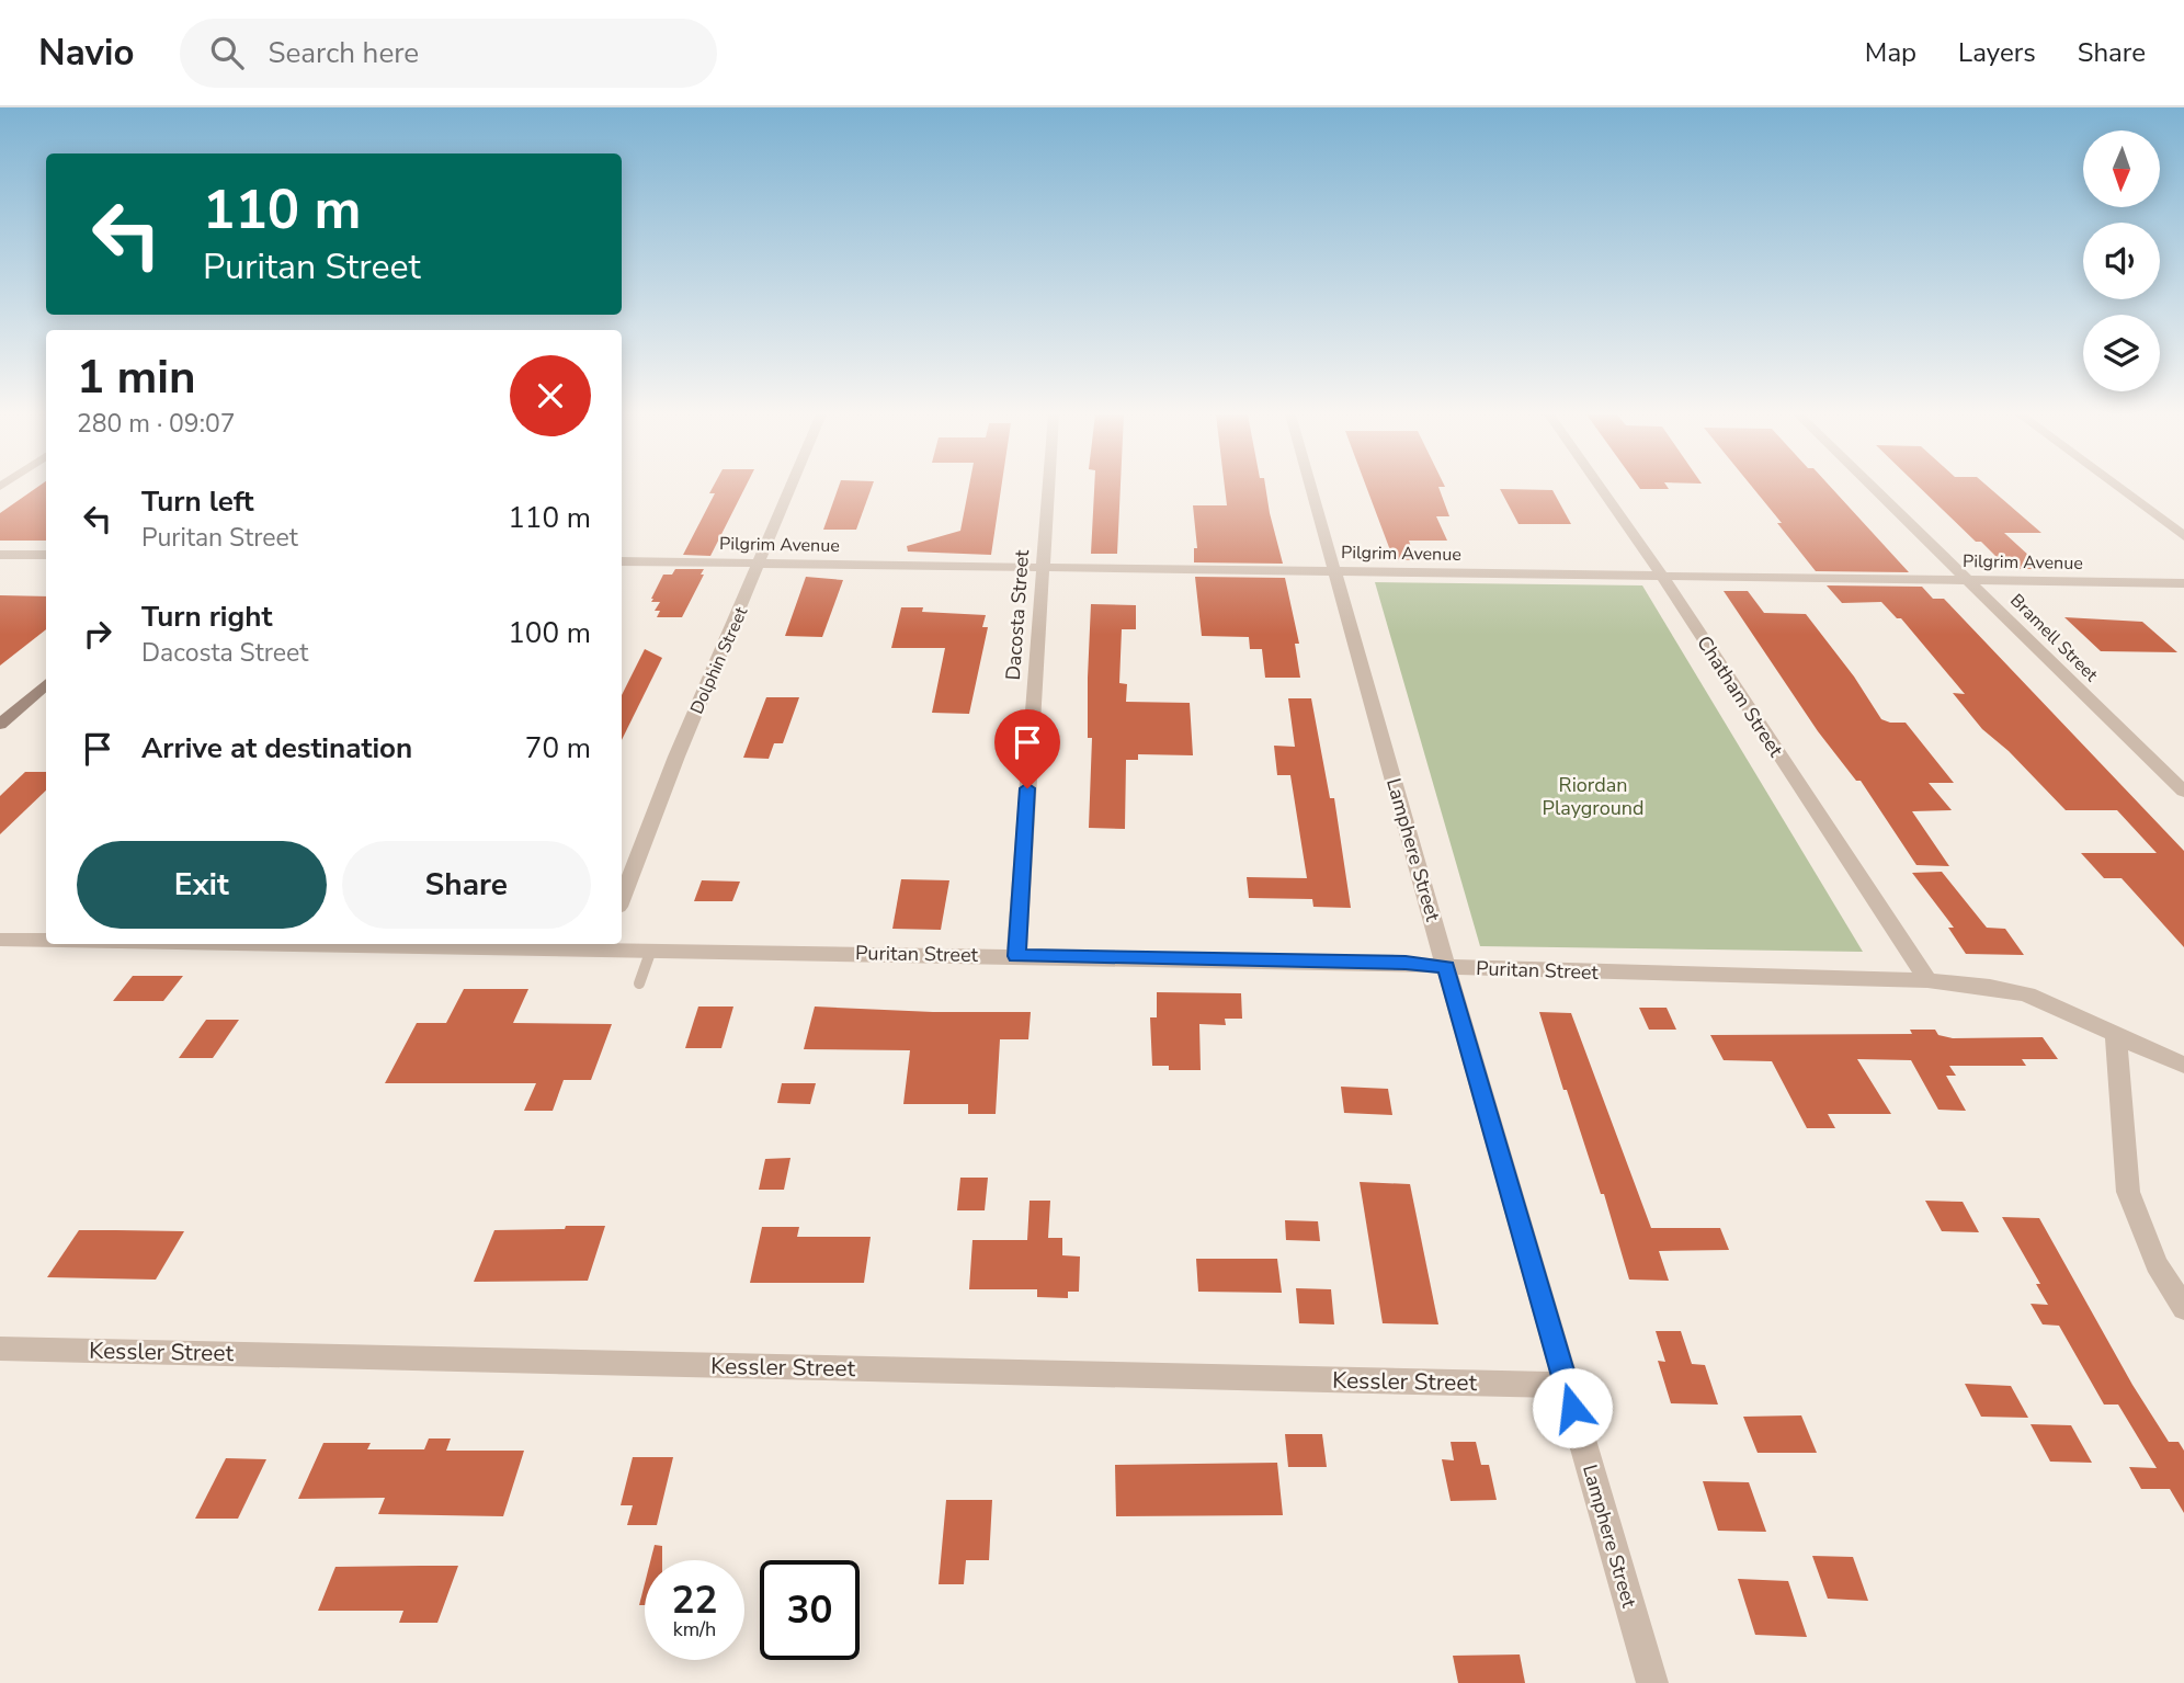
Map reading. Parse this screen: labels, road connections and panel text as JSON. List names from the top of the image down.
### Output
{
  "streets": {
    "street": [
      "Pilgrim Avenue",
      "Dacosta Street",
      "Bramell Street",
      "Dolphin Street",
      "Chatham Street",
      "Lamphere Street",
      "Puritan Street",
      "Kessler Street"
    ]
  },
  "crossings": [
    ["Pilgrim Avenue", "Dacosta Street"],
    ["Pilgrim Avenue", "Bramell Street"],
    ["Pilgrim Avenue", "Dolphin Street"],
    ["Pilgrim Avenue", "Chatham Street"],
    ["Pilgrim Avenue", "Lamphere Street"],
    ["Dacosta Street", "Puritan Street"],
    ["Chatham Street", "Puritan Street"],
    ["Lamphere Street", "Puritan Street"],
    ["Lamphere Street", "Kessler Street"]
  ],
  "parks": ["Riordan Playground"],
  "north": "bottom",
  "page": {
    "header": "Navio",
    "search": "Search here",
    "nav": ["Map", "Layers", "Share"],
    "turn": ["110 m", "Puritan Street"],
    "heading": ["1 min", "280 m · 09:07"],
    "list": [
      {
        "name": "Turn left",
        "note": "Puritan Street",
        "value": "110 m"
      },
      {
        "name": "Turn right",
        "note": "Dacosta Street",
        "value": "100 m"
      },
      {
        "name": "Arrive at destination",
        "value": "70 m"
      }
    ],
    "buttons": ["Exit", "Share"],
    "speed": "22 km/h",
    "limit": "30"
  }
}
